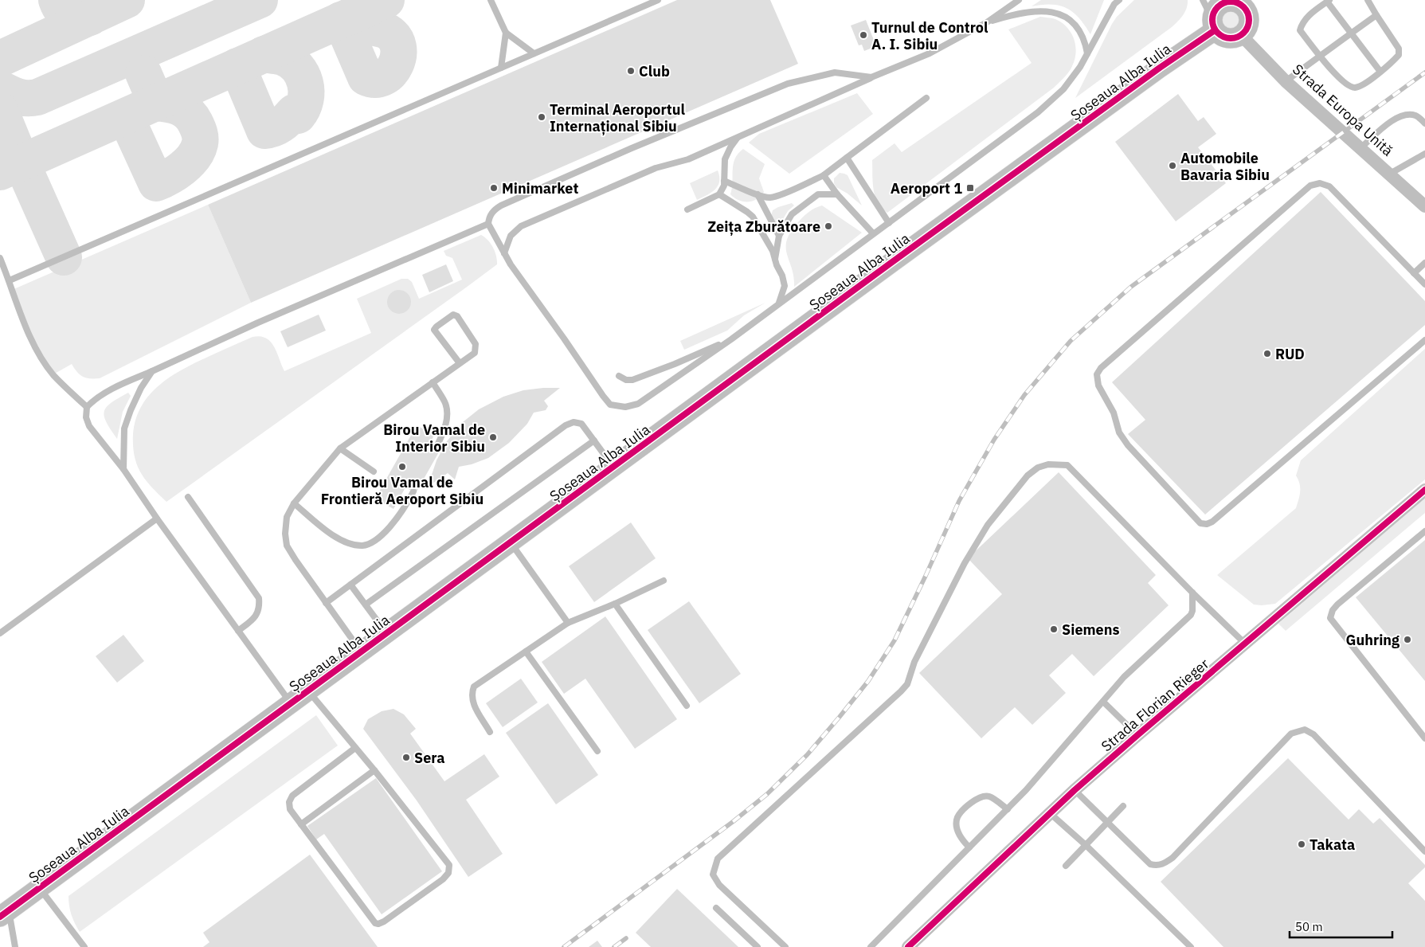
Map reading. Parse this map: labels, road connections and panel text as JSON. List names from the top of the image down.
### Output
{
  "streets": {
    "main road": ["Șoseaua Alba Iulia"],
    "street": ["Strada Europa Unită", "Strada Florian Rieger"]
  },
  "crossings": [
    ["Șoseaua Alba Iulia", "Strada Europa Unită"]
  ],
  "places": {
    "other": [
      "Turnul de Control A. I. Sibiu",
      "Club",
      "Terminal Aeroportul Internațional Sibiu",
      "Automobile Bavaria Sibiu",
      "Minimarket",
      "Zeița Zburătoare",
      "RUD",
      "Birou Vamal de Interior Sibiu",
      "Birou Vamal de Frontieră Aeroport Sibiu",
      "Siemens",
      "Guhring",
      "Sera",
      "Takata"
    ],
    "transit": ["Aeroport 1"]
  },
  "scale_bar": "50 m"
}
